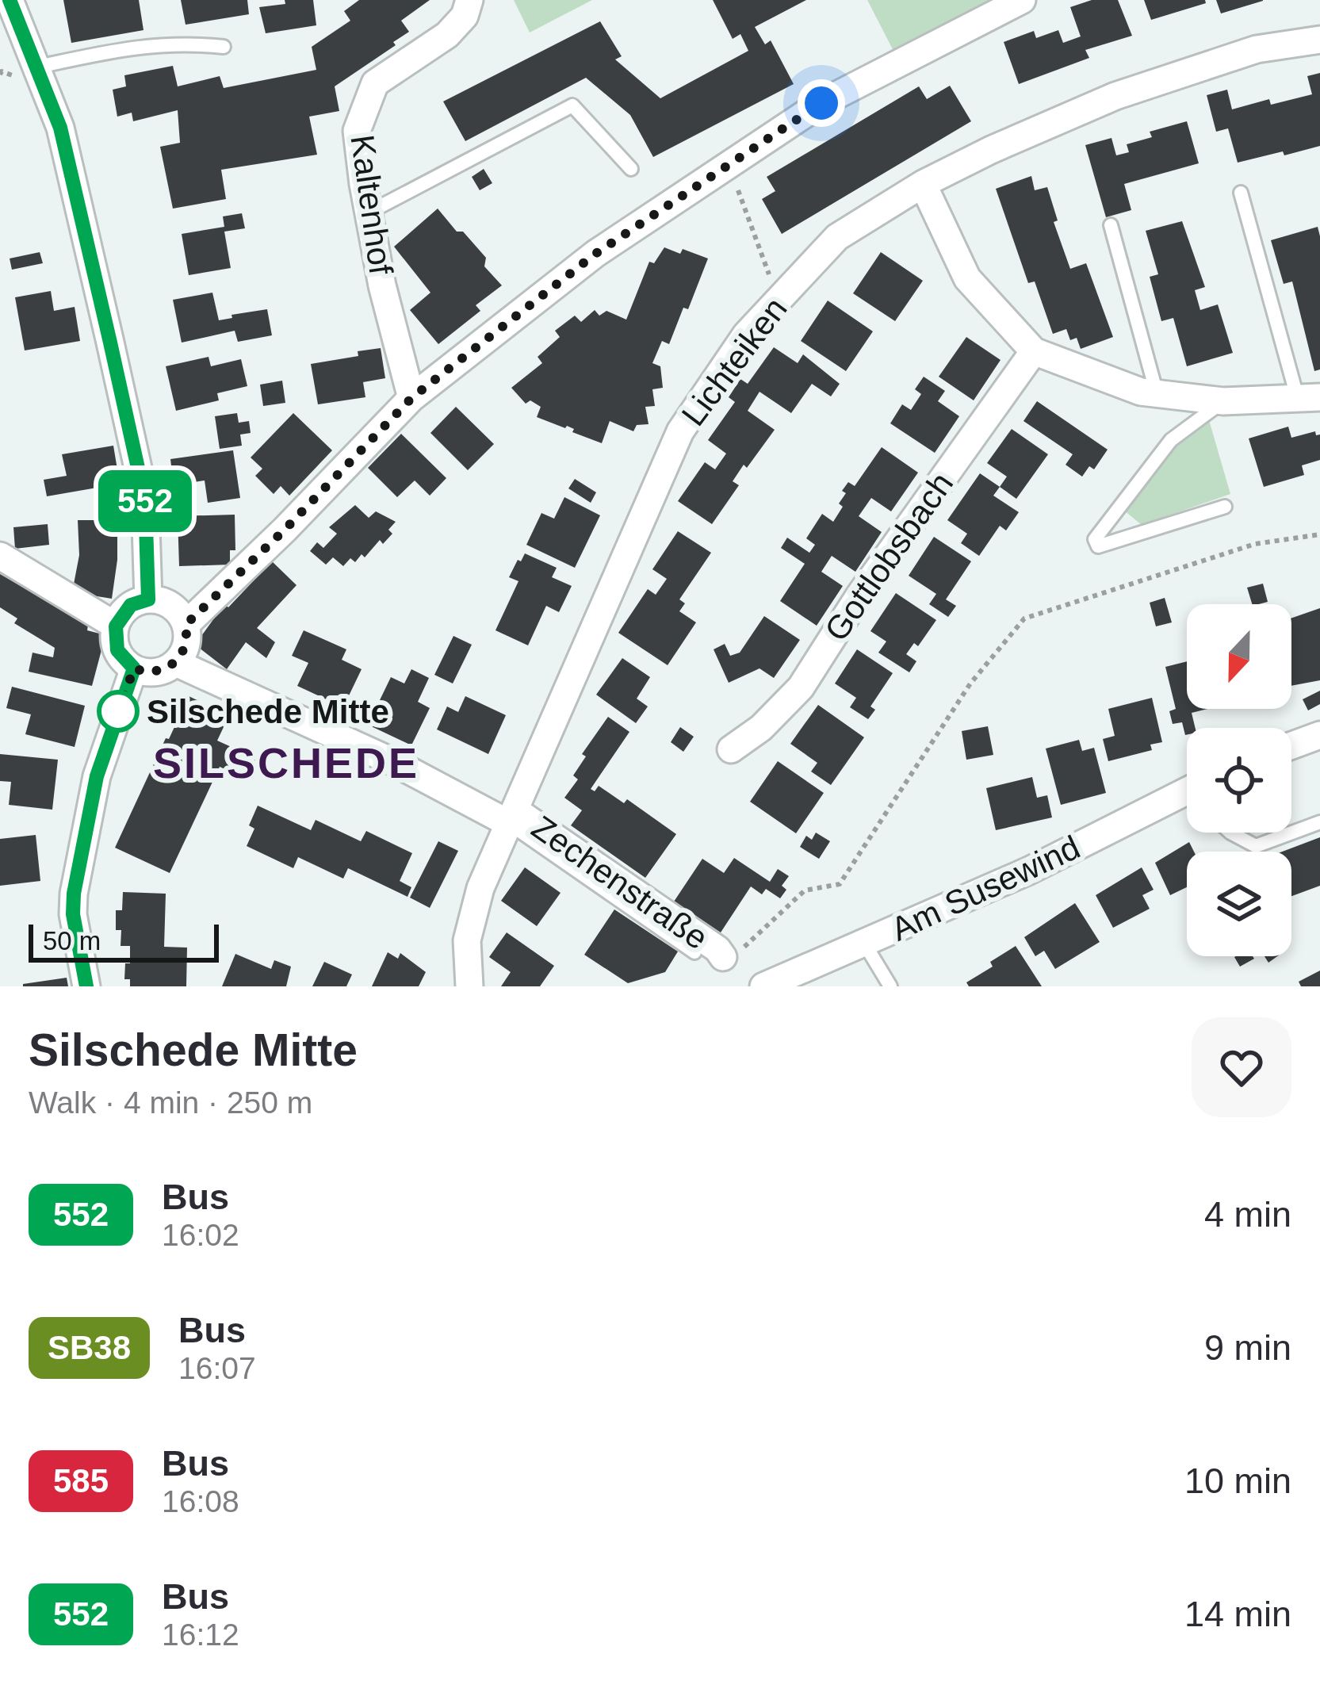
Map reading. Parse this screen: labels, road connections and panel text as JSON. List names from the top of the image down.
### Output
{
  "streets": {
    "street": [
      "Kaltenhof",
      "Lichteiken",
      "Gottlobsbach",
      "Zechenstraße",
      "Am Susewind"
    ]
  },
  "crossings": [
    ["Lichteiken", "Zechenstraße"]
  ],
  "districts": ["SILSCHEDE"],
  "places": ["Silschede Mitte"],
  "lines": ["bus line 552"],
  "scale_bar": "50 m",
  "north": "bottom",
  "page": {
    "on_map": "552",
    "scale": "50 m",
    "heading": ["Silschede Mitte", "Walk · 4 min · 250 m"],
    "list": [
      {
        "mark": "552",
        "name": "Bus",
        "note": "16:02",
        "value": "4 min"
      },
      {
        "mark": "SB38",
        "name": "Bus",
        "note": "16:07",
        "value": "9 min"
      },
      {
        "mark": "585",
        "name": "Bus",
        "note": "16:08",
        "value": "10 min"
      },
      {
        "mark": "552",
        "name": "Bus",
        "note": "16:12",
        "value": "14 min"
      }
    ]
  }
}
